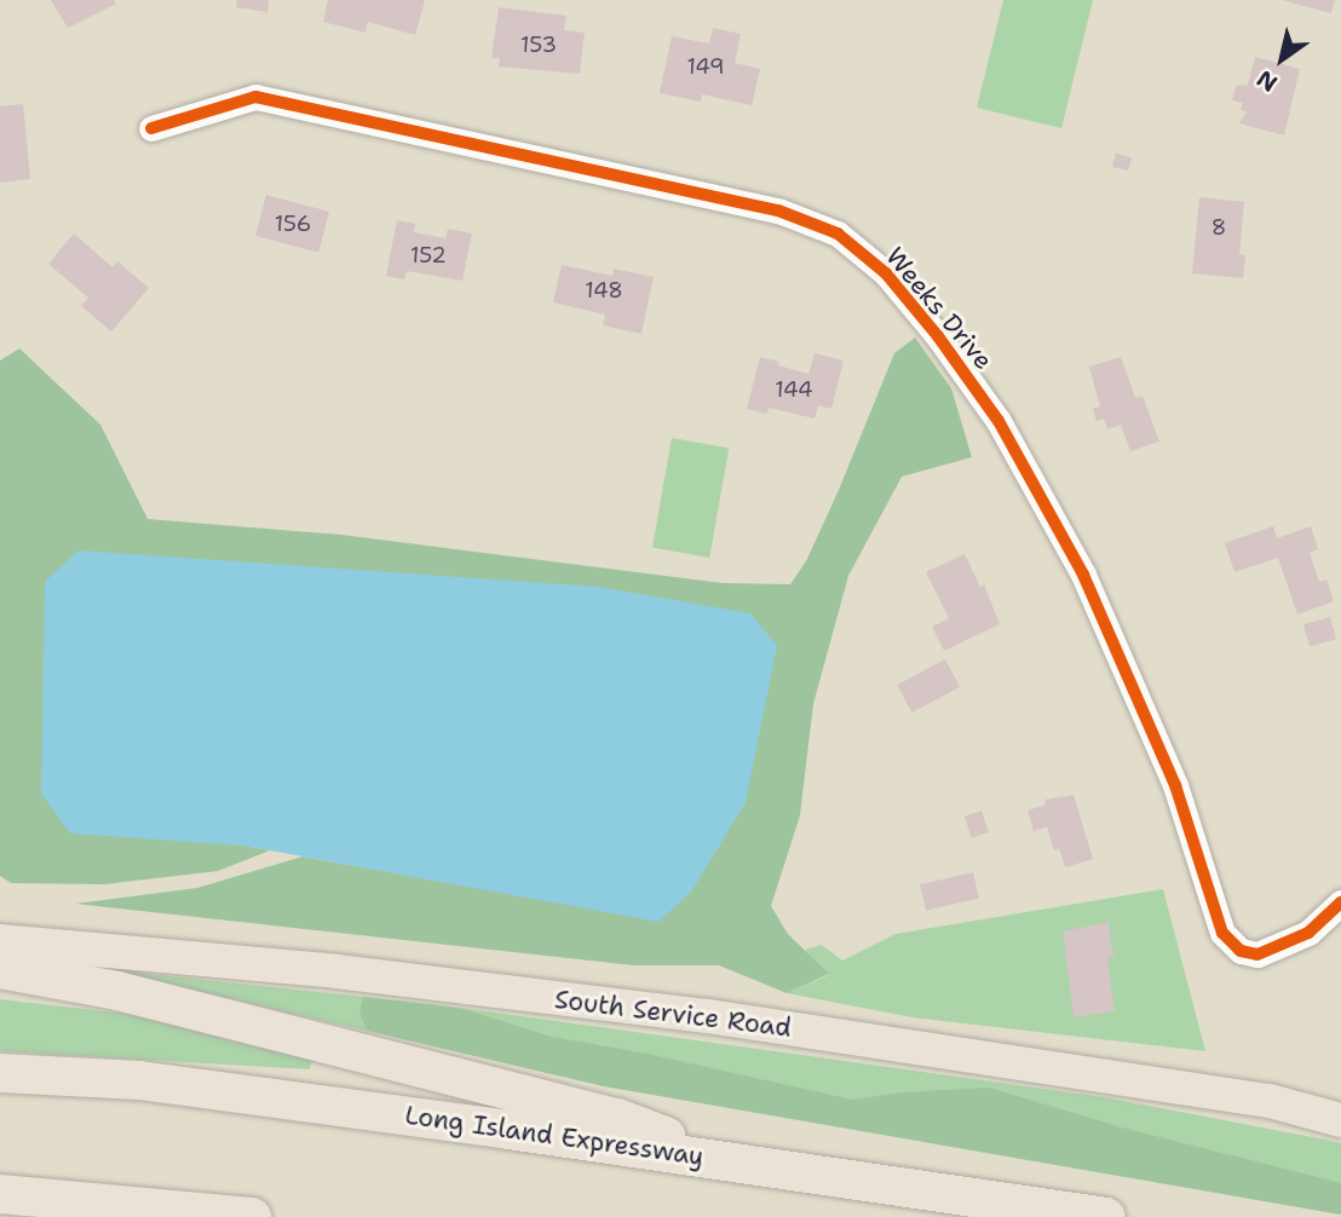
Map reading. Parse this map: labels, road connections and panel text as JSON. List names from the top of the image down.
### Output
{
  "streets": {
    "highway": ["Long Island Expressway"],
    "main road": ["South Service Road"],
    "street": ["Weeks Drive"]
  },
  "house_numbers": [
    "153",
    "149",
    "156",
    "8",
    "152",
    "148",
    "144"
  ],
  "north": "bottom left"
}
